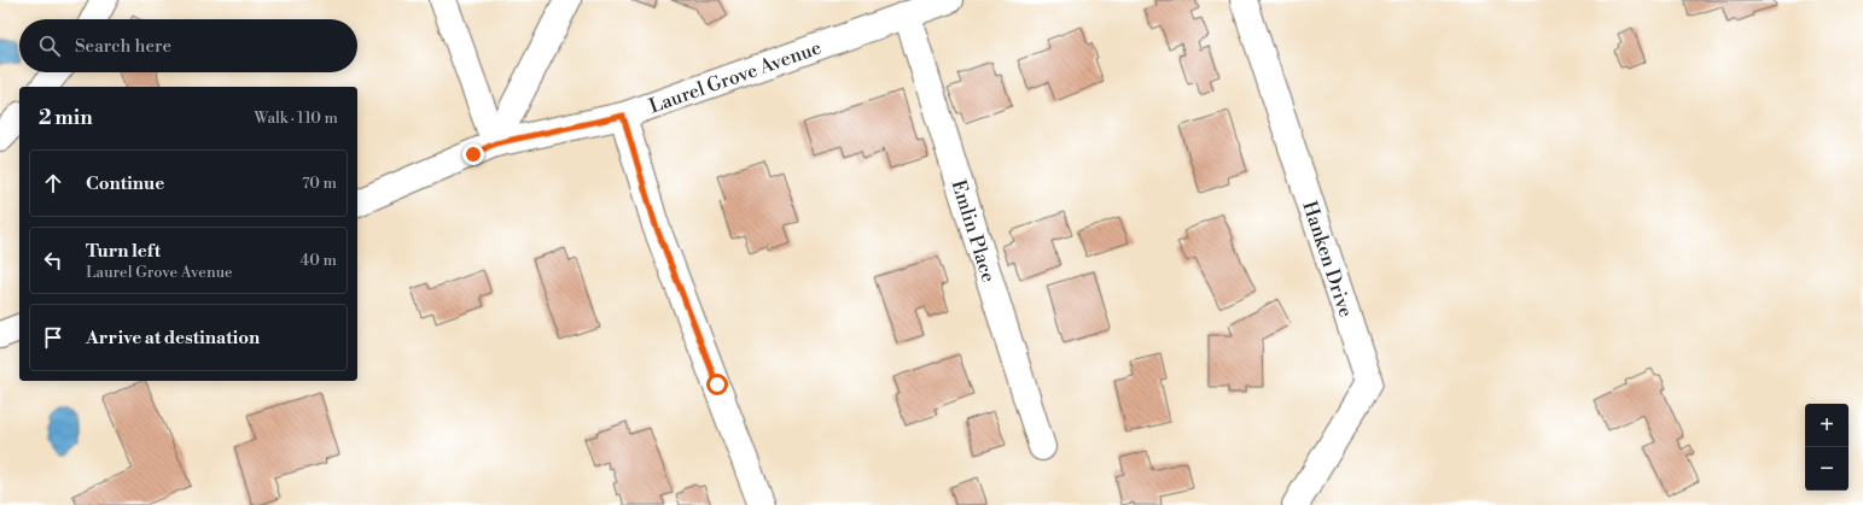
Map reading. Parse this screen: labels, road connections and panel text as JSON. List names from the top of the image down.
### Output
{
  "streets": {
    "street": ["Laurel Grove Avenue", "Emlin Place", "Hanken Drive"]
  },
  "crossings": [
    ["Laurel Grove Avenue", "Emlin Place"]
  ],
  "page": {
    "search": "Search here",
    "heading": ["2 min", "Walk · 110 m"],
    "list": [
      ["Continue", "70 m"],
      ["Turn left", "Laurel Grove Avenue", "40 m"],
      "Arrive at destination"
    ],
    "map_buttons": ["+", "−"]
  }
}
